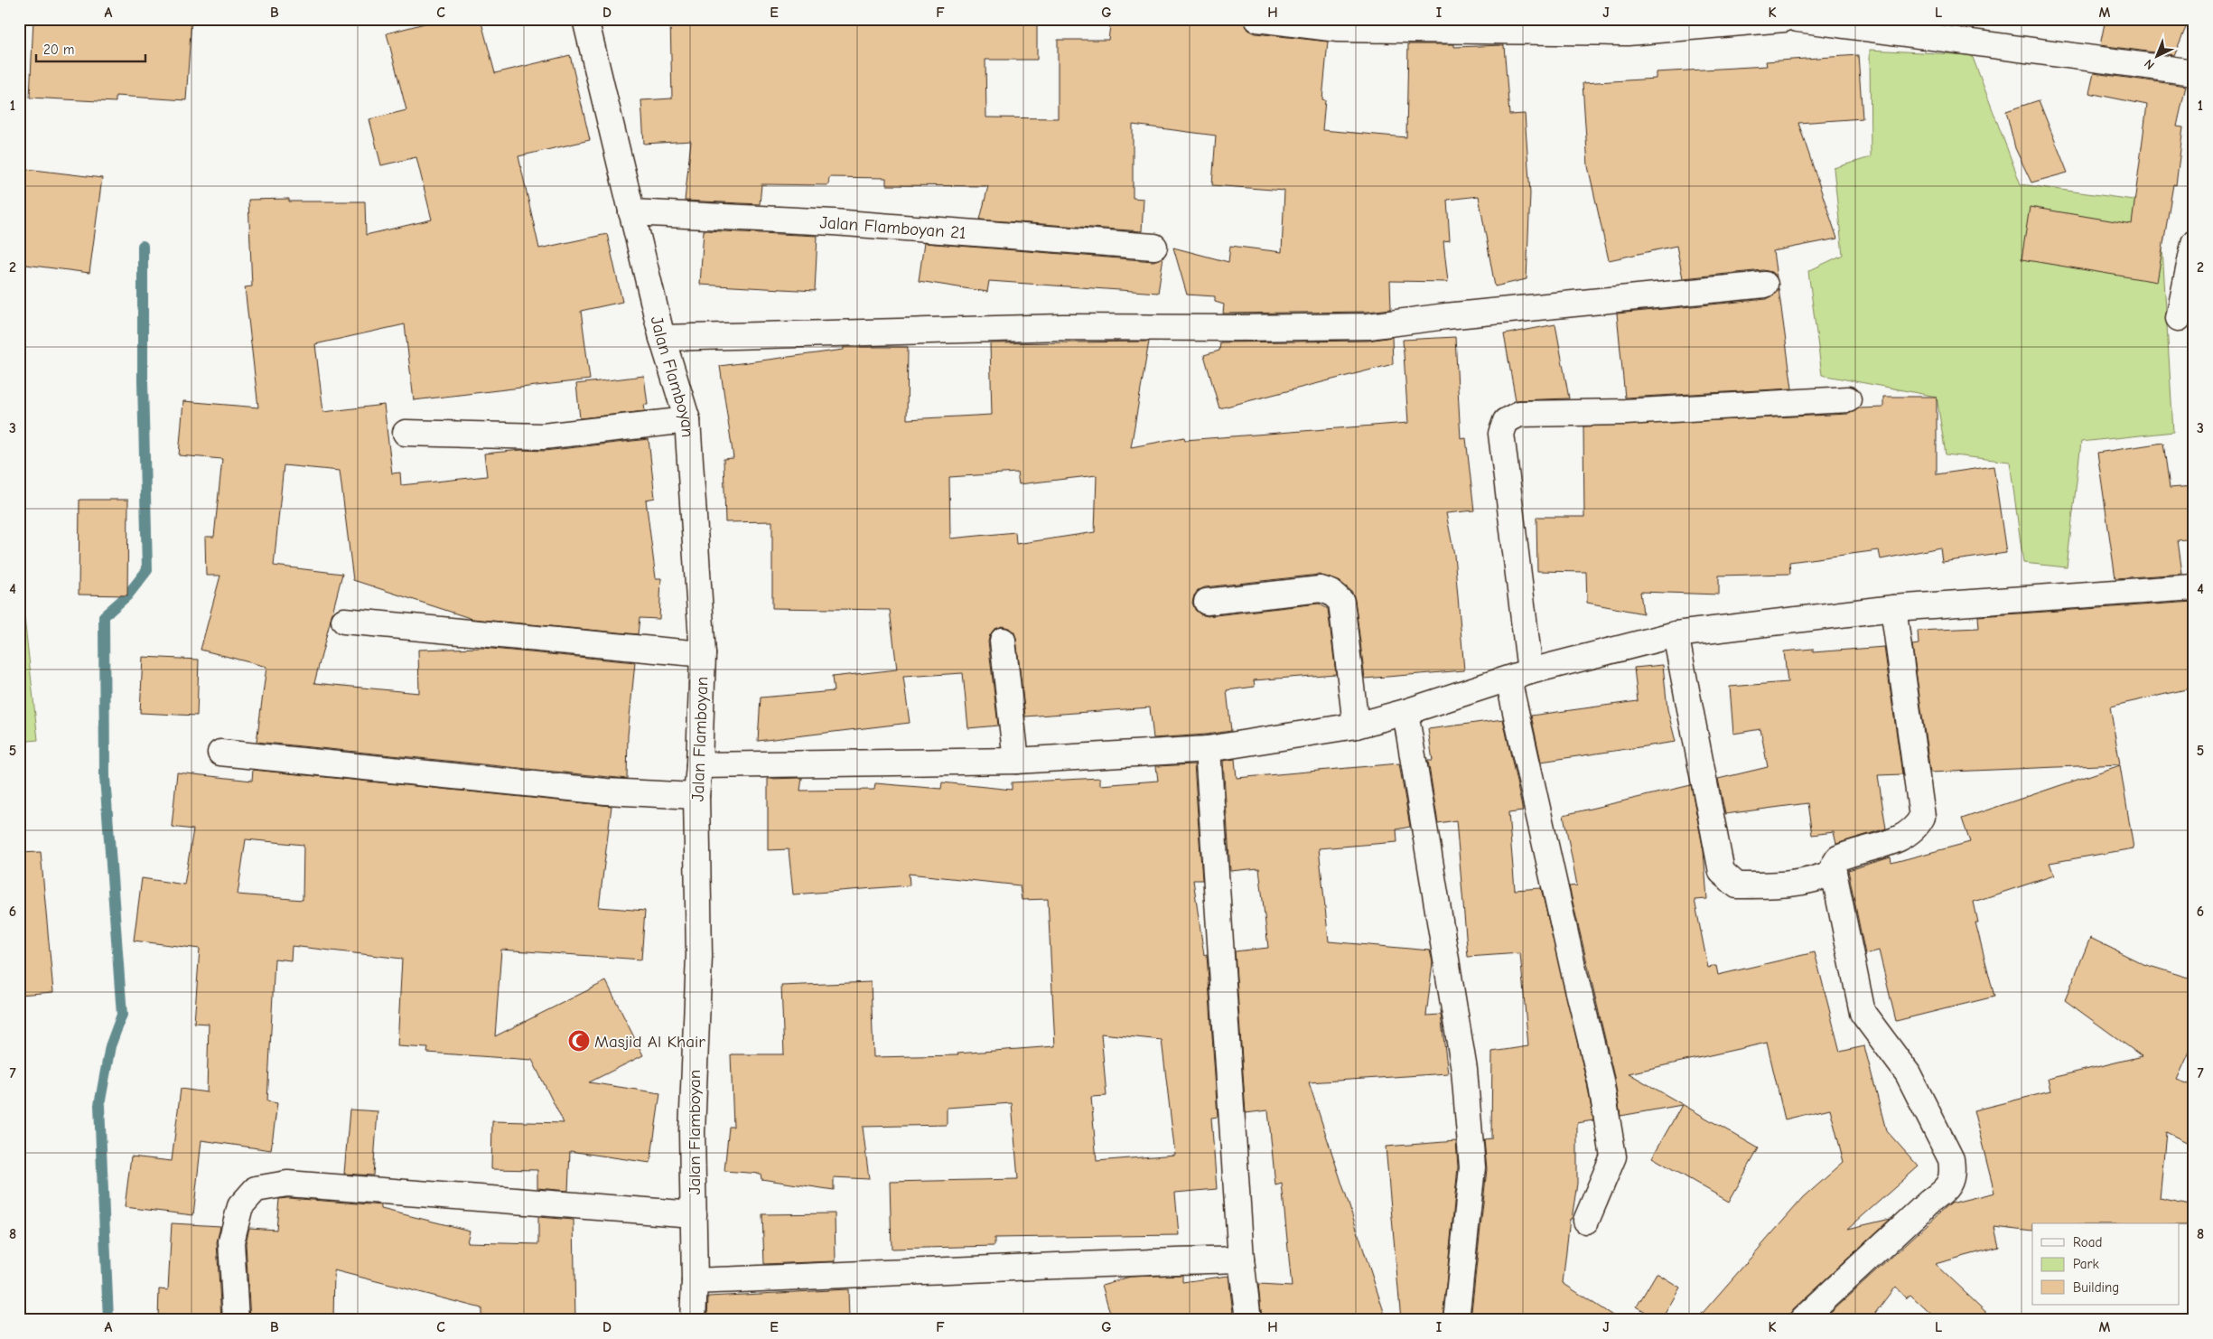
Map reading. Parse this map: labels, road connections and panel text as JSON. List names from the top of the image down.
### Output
{
  "streets": {
    "street": ["Jalan Flamboyan 21", "Jalan Flamboyan"]
  },
  "crossings": [
    ["Jalan Flamboyan 21", "Jalan Flamboyan"]
  ],
  "places": {
    "mosque": ["Masjid Al Khair"]
  },
  "legend": ["Road", "Park", "Building"],
  "scale_bar": "20 m",
  "north": "bottom left",
  "grid": {
    "columns": [
      "A",
      "B",
      "C",
      "D",
      "E",
      "F",
      "G",
      "H",
      "I",
      "J",
      "K",
      "L",
      "M"
    ],
    "rows": [
      "1",
      "2",
      "3",
      "4",
      "5",
      "6",
      "7",
      "8"
    ]
  }
}
